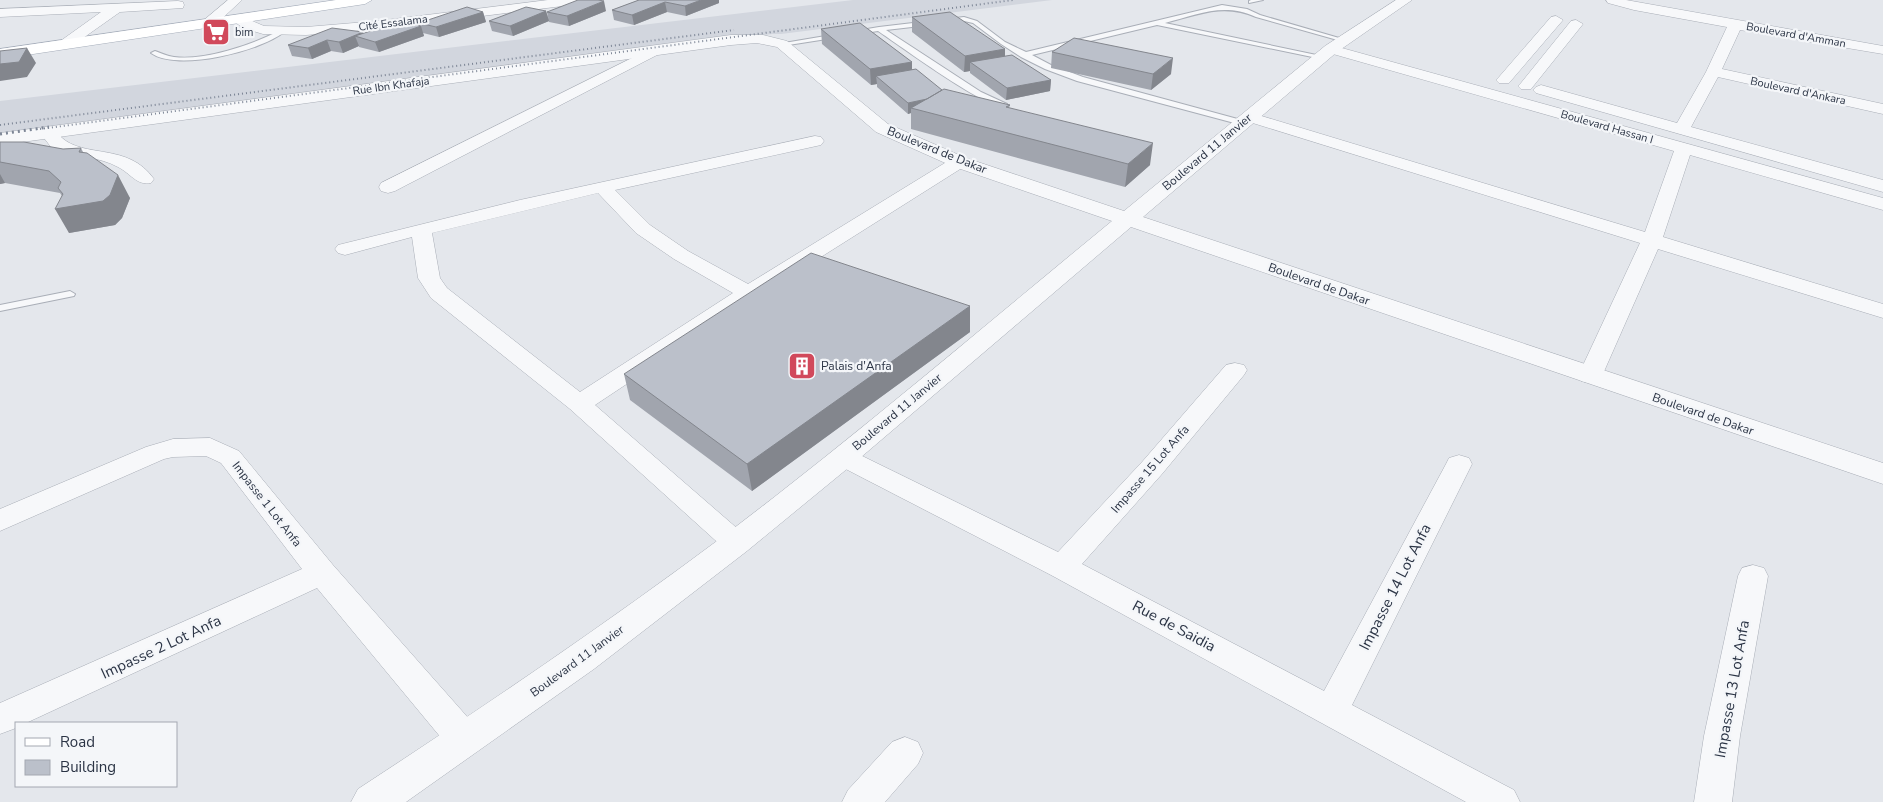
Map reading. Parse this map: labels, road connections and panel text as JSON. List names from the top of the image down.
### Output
{
  "streets": {
    "street": [
      "Cité Essalama",
      "Boulevard d'Amman",
      "Rue Ibn Khafaja",
      "Boulevard d'Ankara",
      "Boulevard Hassan I",
      "Boulevard de Dakar",
      "Boulevard 11 Janvier",
      "Impasse 15 Lot Anfa",
      "Impasse 1 Lot Anfa",
      "Impasse 14 Lot Anfa",
      "Rue de Saidia",
      "Impasse 2 Lot Anfa",
      "Impasse 13 Lot Anfa"
    ]
  },
  "crossings": [
    ["Boulevard d'Amman", "Boulevard d'Ankara"],
    ["Boulevard d'Amman", "Boulevard Hassan I"],
    ["Boulevard d'Amman", "Boulevard de Dakar"],
    ["Rue Ibn Khafaja", "Boulevard de Dakar"],
    ["Boulevard Hassan I", "Boulevard 11 Janvier"],
    ["Boulevard de Dakar", "Boulevard 11 Janvier"],
    ["Boulevard 11 Janvier", "Impasse 1 Lot Anfa"],
    ["Boulevard 11 Janvier", "Rue de Saidia"],
    ["Impasse 15 Lot Anfa", "Rue de Saidia"],
    ["Impasse 1 Lot Anfa", "Impasse 2 Lot Anfa"],
    ["Impasse 14 Lot Anfa", "Rue de Saidia"]
  ],
  "places": {
    "supermarket": ["bim"],
    "building": ["Palais d'Anfa"]
  },
  "legend": ["Road", "Building"]
}
